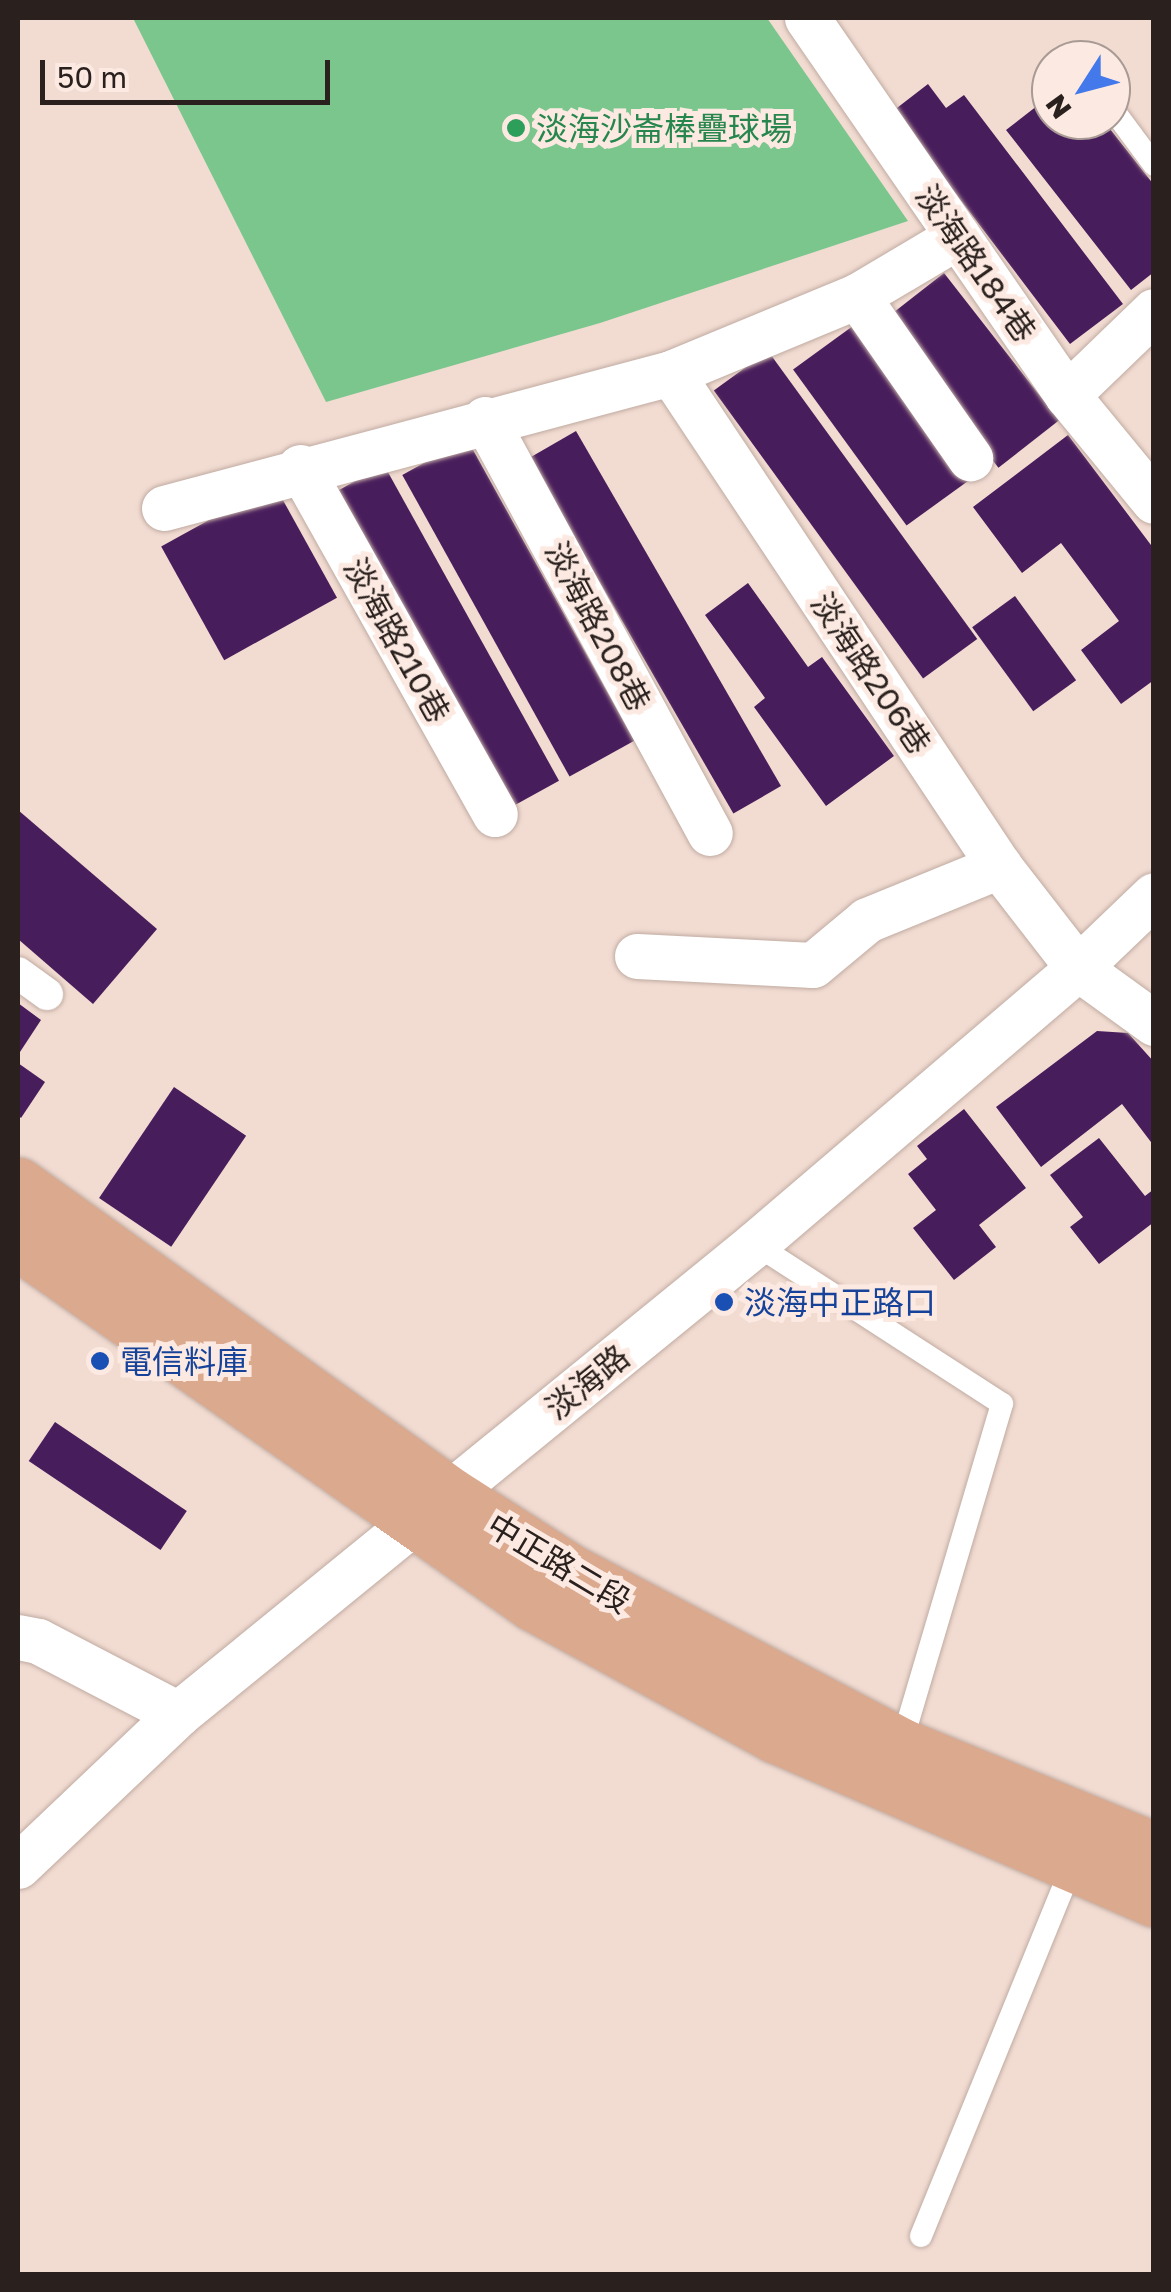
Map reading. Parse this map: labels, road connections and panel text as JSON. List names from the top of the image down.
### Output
{
  "streets": {
    "main road": ["中正路二段"],
    "street": [
      "淡海路184巷",
      "淡海路208巷",
      "淡海路210巷",
      "淡海路206巷",
      "淡海路"
    ]
  },
  "crossings": [
    ["淡海路206巷", "淡海路"],
    ["淡海路", "中正路二段"]
  ],
  "places": ["淡海沙崙棒疊球場", "淡海中正路口", "電信料庫"],
  "scale_bar": "50 m",
  "north": "bottom left"
}
